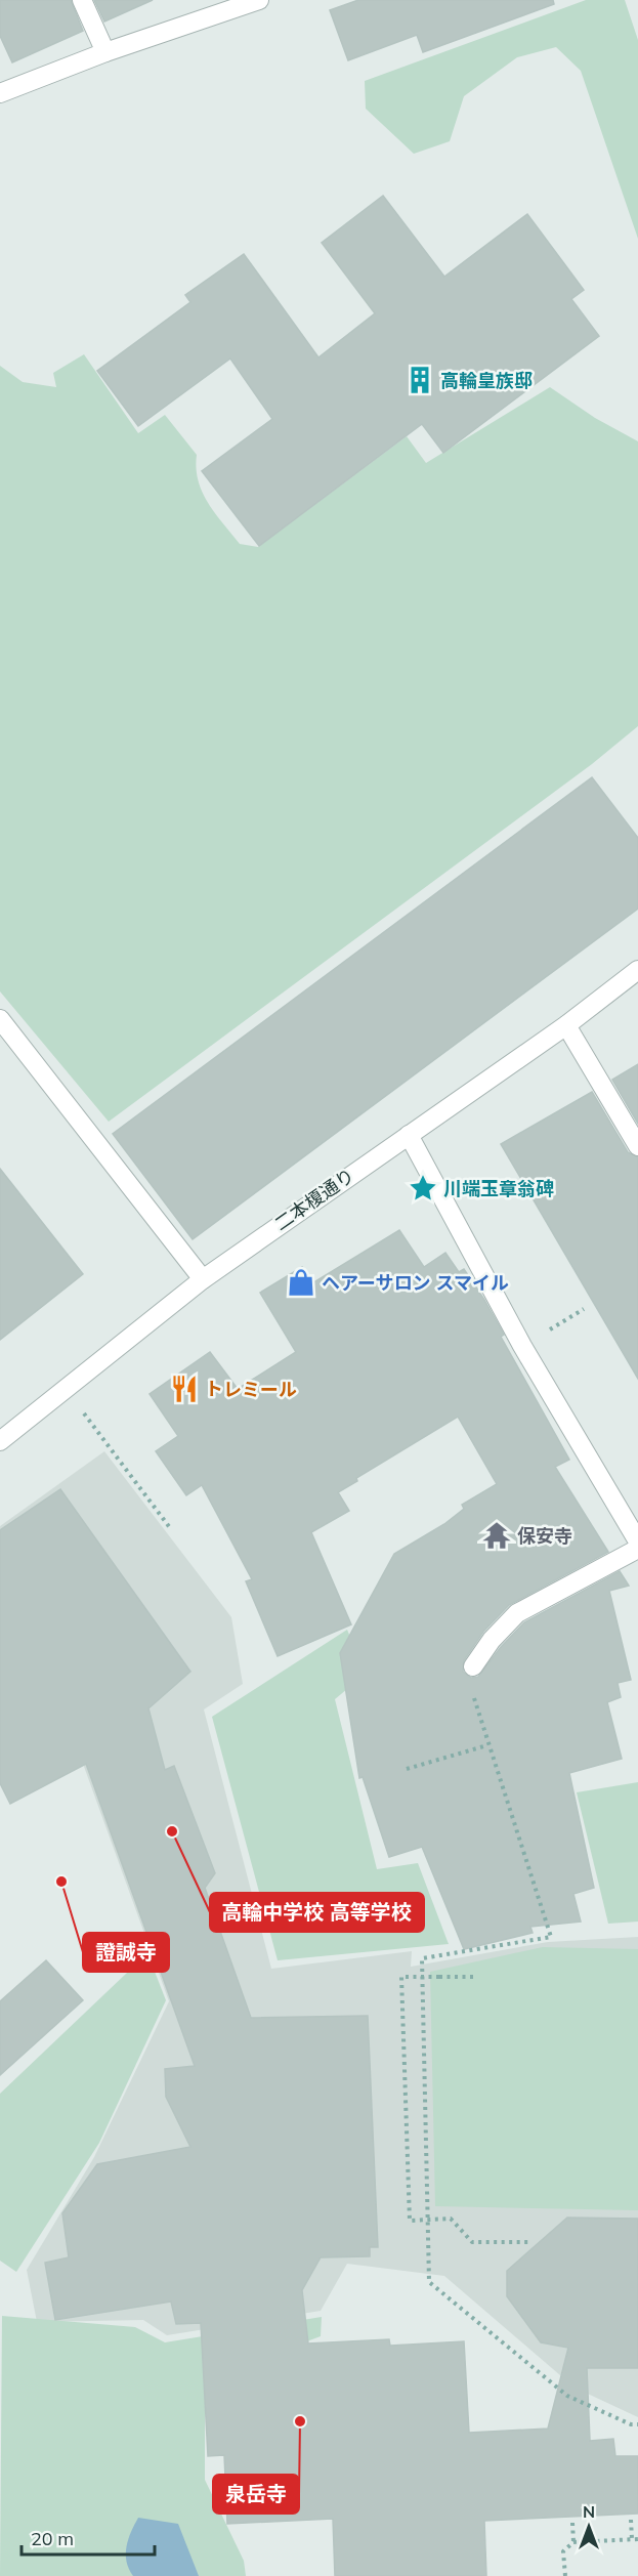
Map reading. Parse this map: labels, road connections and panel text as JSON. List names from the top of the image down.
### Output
{
  "streets": {
    "street": ["二本榎通り"]
  },
  "places": {
    "building": ["高輪皇族邸"],
    "place": ["川端玉章翁碑"],
    "shop": ["ヘアーサロン スマイル"],
    "restaurant": ["トレミール"],
    "temple": ["保安寺"],
    "other": ["高輪中学校 高等学校", "證誠寺", "泉岳寺"]
  },
  "scale_bar": "20 m",
  "north": "top"
}
